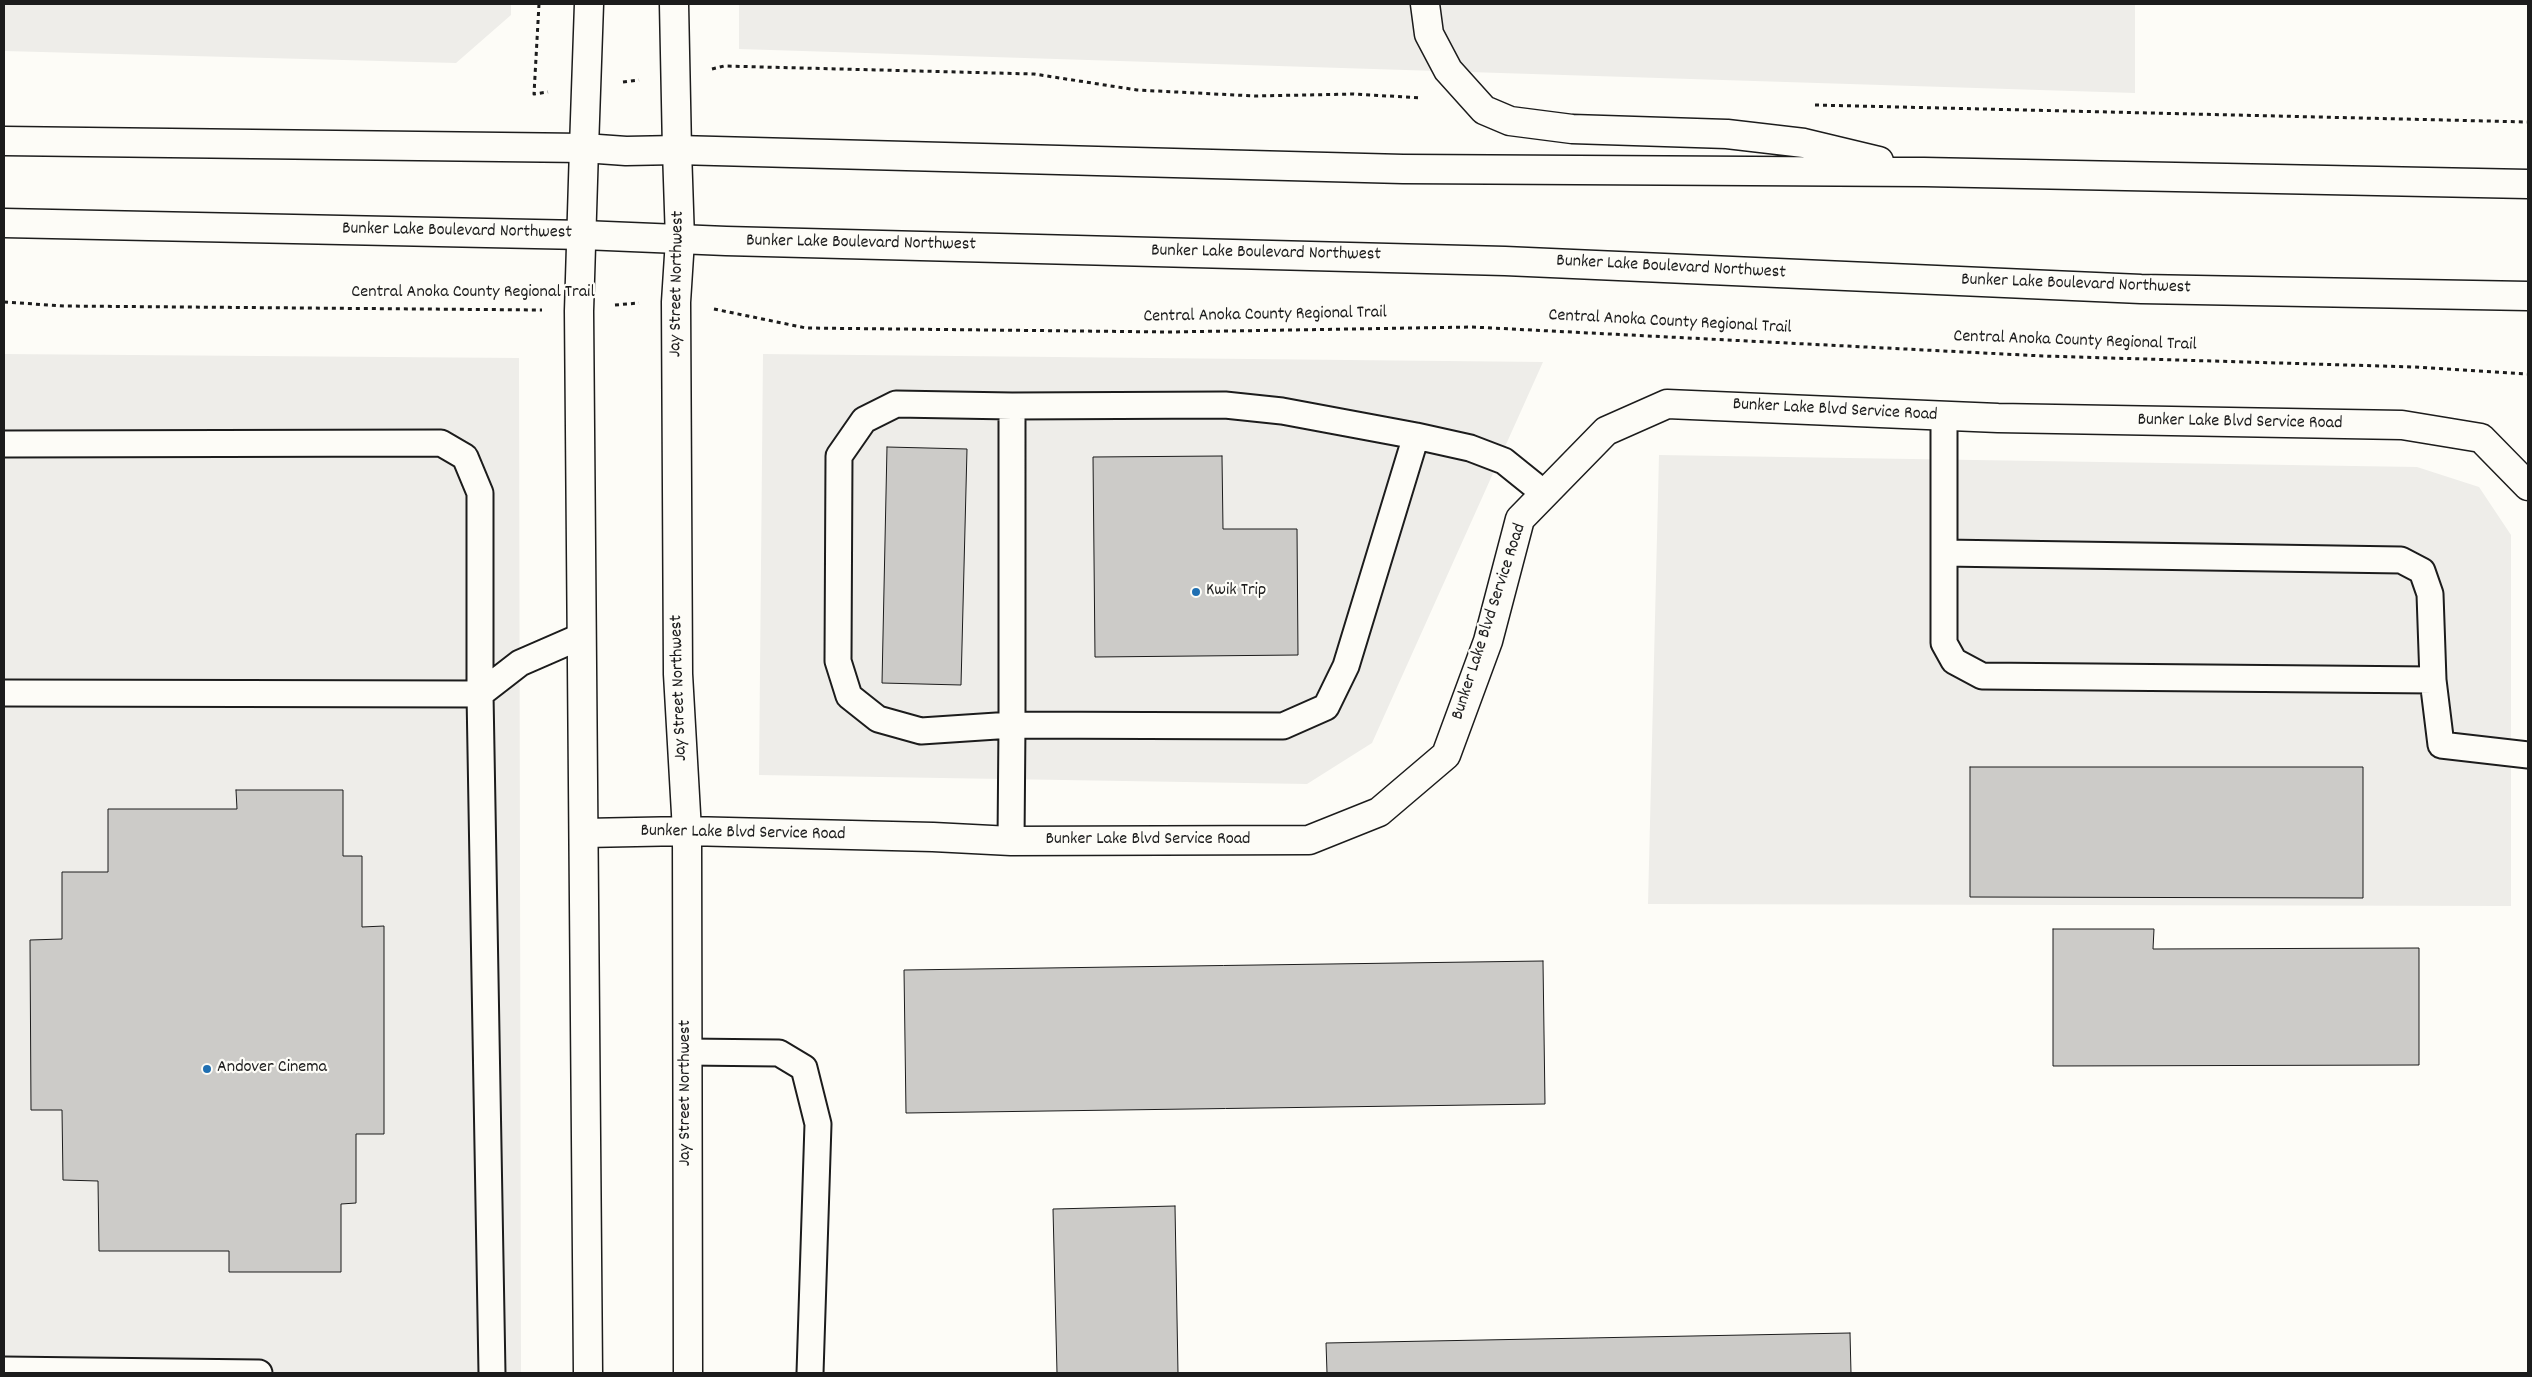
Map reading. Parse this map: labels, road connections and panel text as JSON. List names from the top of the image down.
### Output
{
  "streets": {
    "main road": ["Bunker Lake Boulevard Northwest", "Jay Street Northwest", "Bunker Lake Blvd Service Road"],
    "path": ["Central Anoka County Regional Trail"]
  },
  "crossings": [
    ["Bunker Lake Boulevard Northwest", "Jay Street Northwest"],
    ["Jay Street Northwest", "Central Anoka County Regional Trail"],
    ["Jay Street Northwest", "Bunker Lake Blvd Service Road"]
  ],
  "places": ["Kwik Trip", "Andover Cinema"]
}
